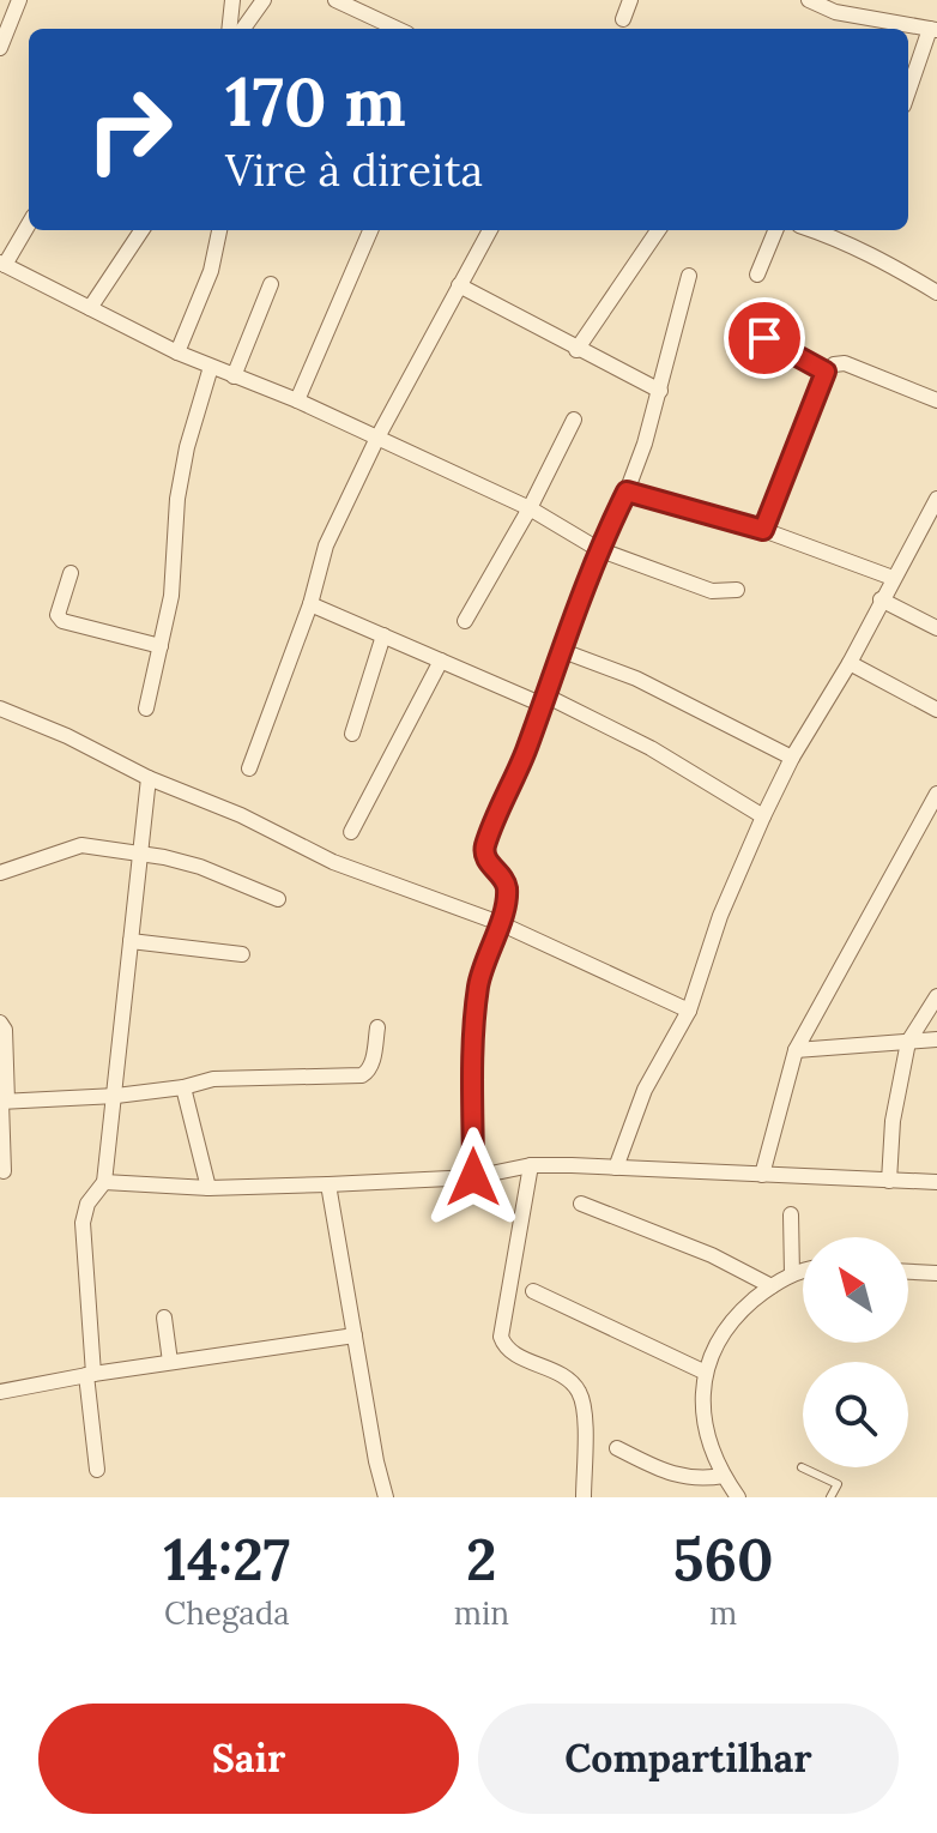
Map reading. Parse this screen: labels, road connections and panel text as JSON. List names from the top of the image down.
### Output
{
  "north": "top left",
  "page": {
    "turn": ["170 m", "Vire à direita"],
    "eta": [
      "14:27",
      "Chegada",
      "2",
      "min",
      "560",
      "m"
    ],
    "buttons": ["Sair", "Compartilhar"]
  }
}
